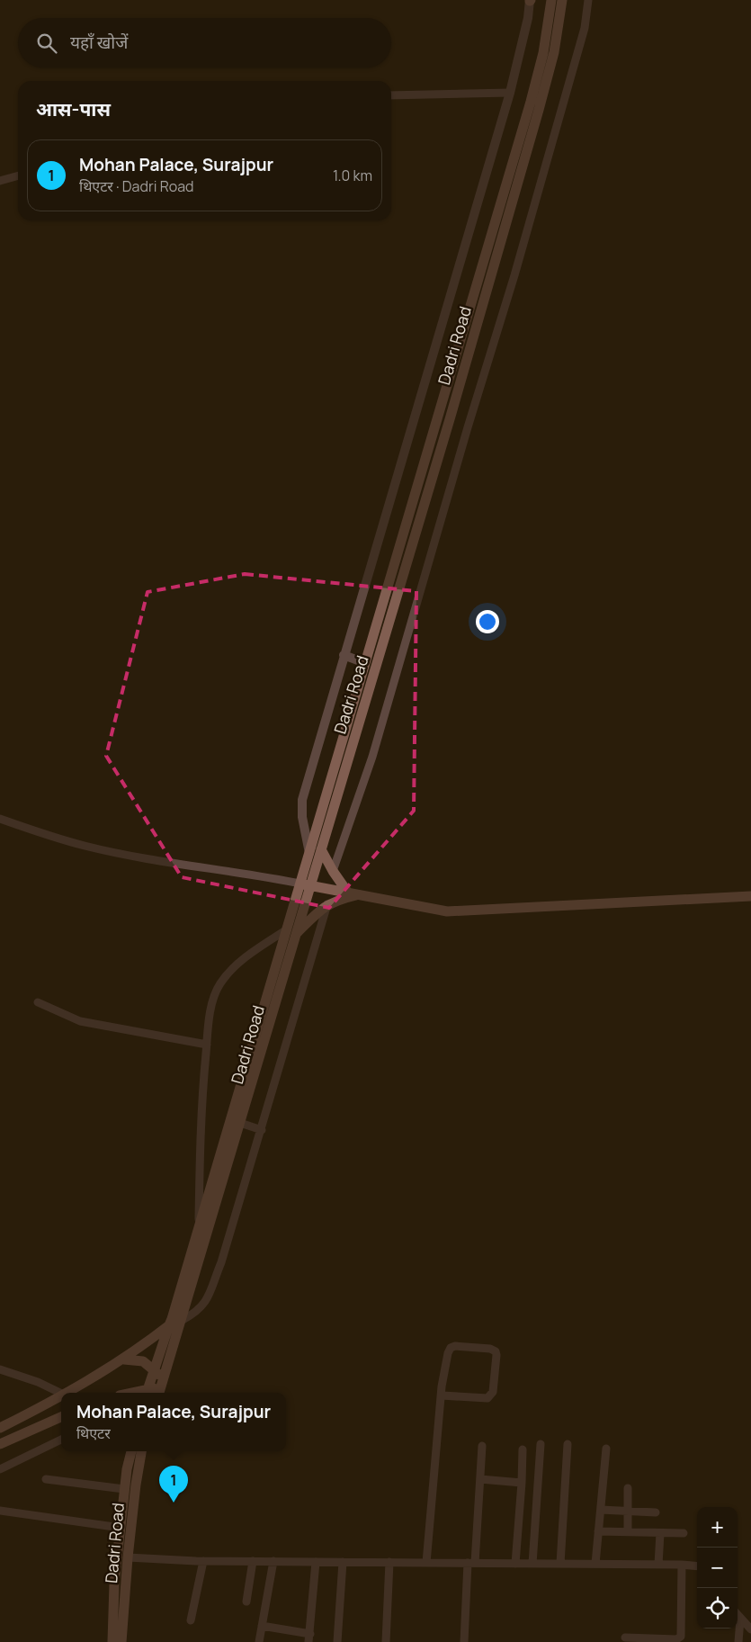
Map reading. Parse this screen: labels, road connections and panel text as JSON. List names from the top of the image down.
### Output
{
  "streets": {
    "main road": ["Dadri Road"]
  },
  "page": {
    "search": "यहाँ खोजें",
    "heading": "आस-पास",
    "list": [
      {
        "mark": "1",
        "name": "Mohan Palace, Surajpur",
        "note": "थिएटर · Dadri Road",
        "value": "1.0 km"
      }
    ],
    "popup": ["Mohan Palace, Surajpur", "थिएटर"],
    "pins": "1",
    "map_buttons": ["+", "−"]
  }
}
